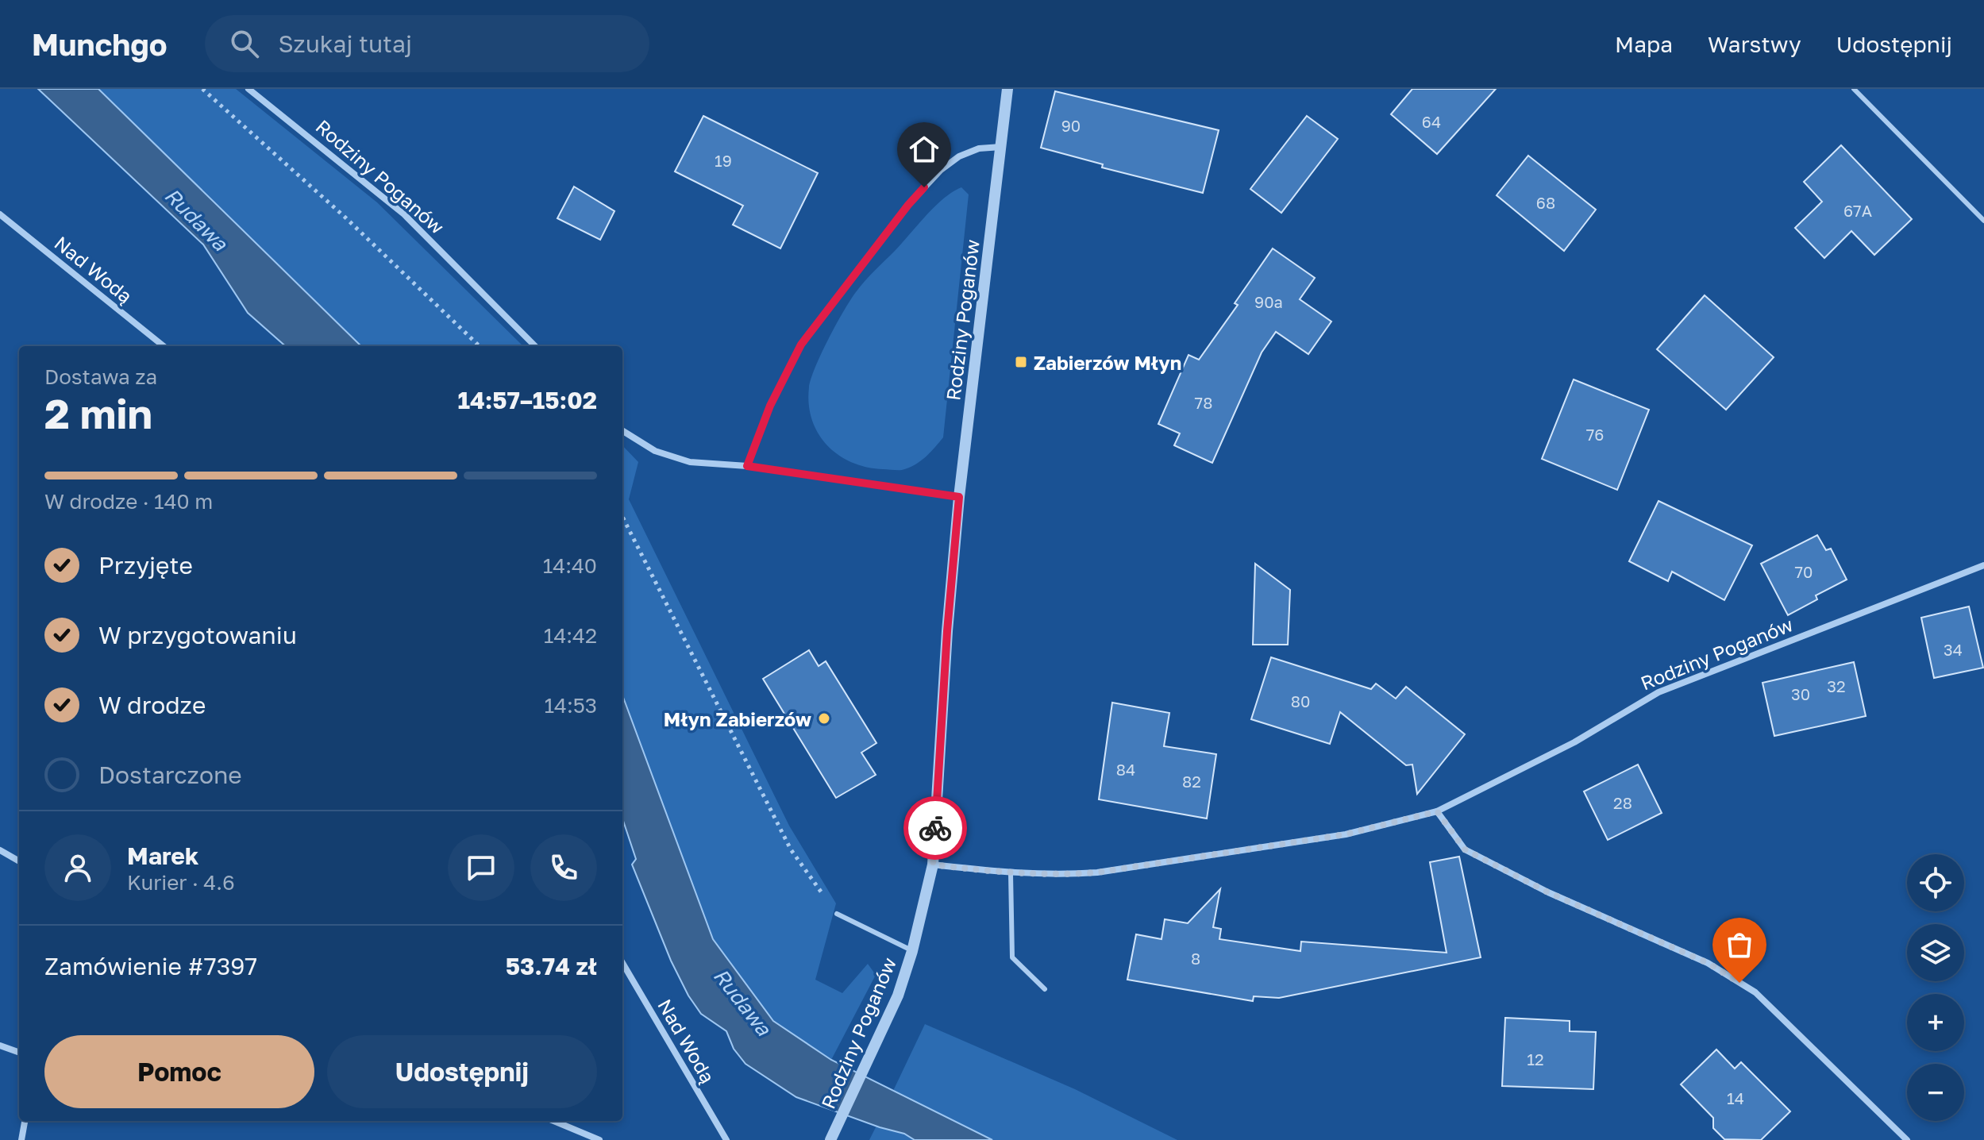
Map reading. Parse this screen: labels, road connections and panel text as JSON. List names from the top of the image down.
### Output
{
  "streets": {
    "street": ["Rodziny Poganów", "Nad Wodą"]
  },
  "water": ["Rudawa"],
  "places": {
    "transit": ["Zabierzów Młyn"],
    "other": ["Młyn Zabierzów"]
  },
  "house_numbers": [
    "64",
    "90",
    "19",
    "68",
    "67A",
    "90a",
    "78",
    "76",
    "70",
    "34",
    "32",
    "30",
    "80",
    "84",
    "82",
    "28",
    "8",
    "12",
    "14"
  ],
  "page": {
    "header": "Munchgo",
    "search": "Szukaj tutaj",
    "nav": ["Mapa", "Warstwy", "Udostępnij"],
    "heading": ["2 min", "Dostawa za", "14:57–15:02"],
    "panel": [
      "Marek",
      "Kurier · 4.6",
      "Zamówienie #7397",
      "53.74 zł"
    ],
    "bar": "W drodze · 140 m",
    "list": [
      ["Przyjęte", "14:40"],
      ["W przygotowaniu", "14:42"],
      ["W drodze", "14:53"],
      "Dostarczone"
    ],
    "map_buttons": ["+", "−"],
    "buttons": ["Pomoc", "Udostępnij"]
  }
}
